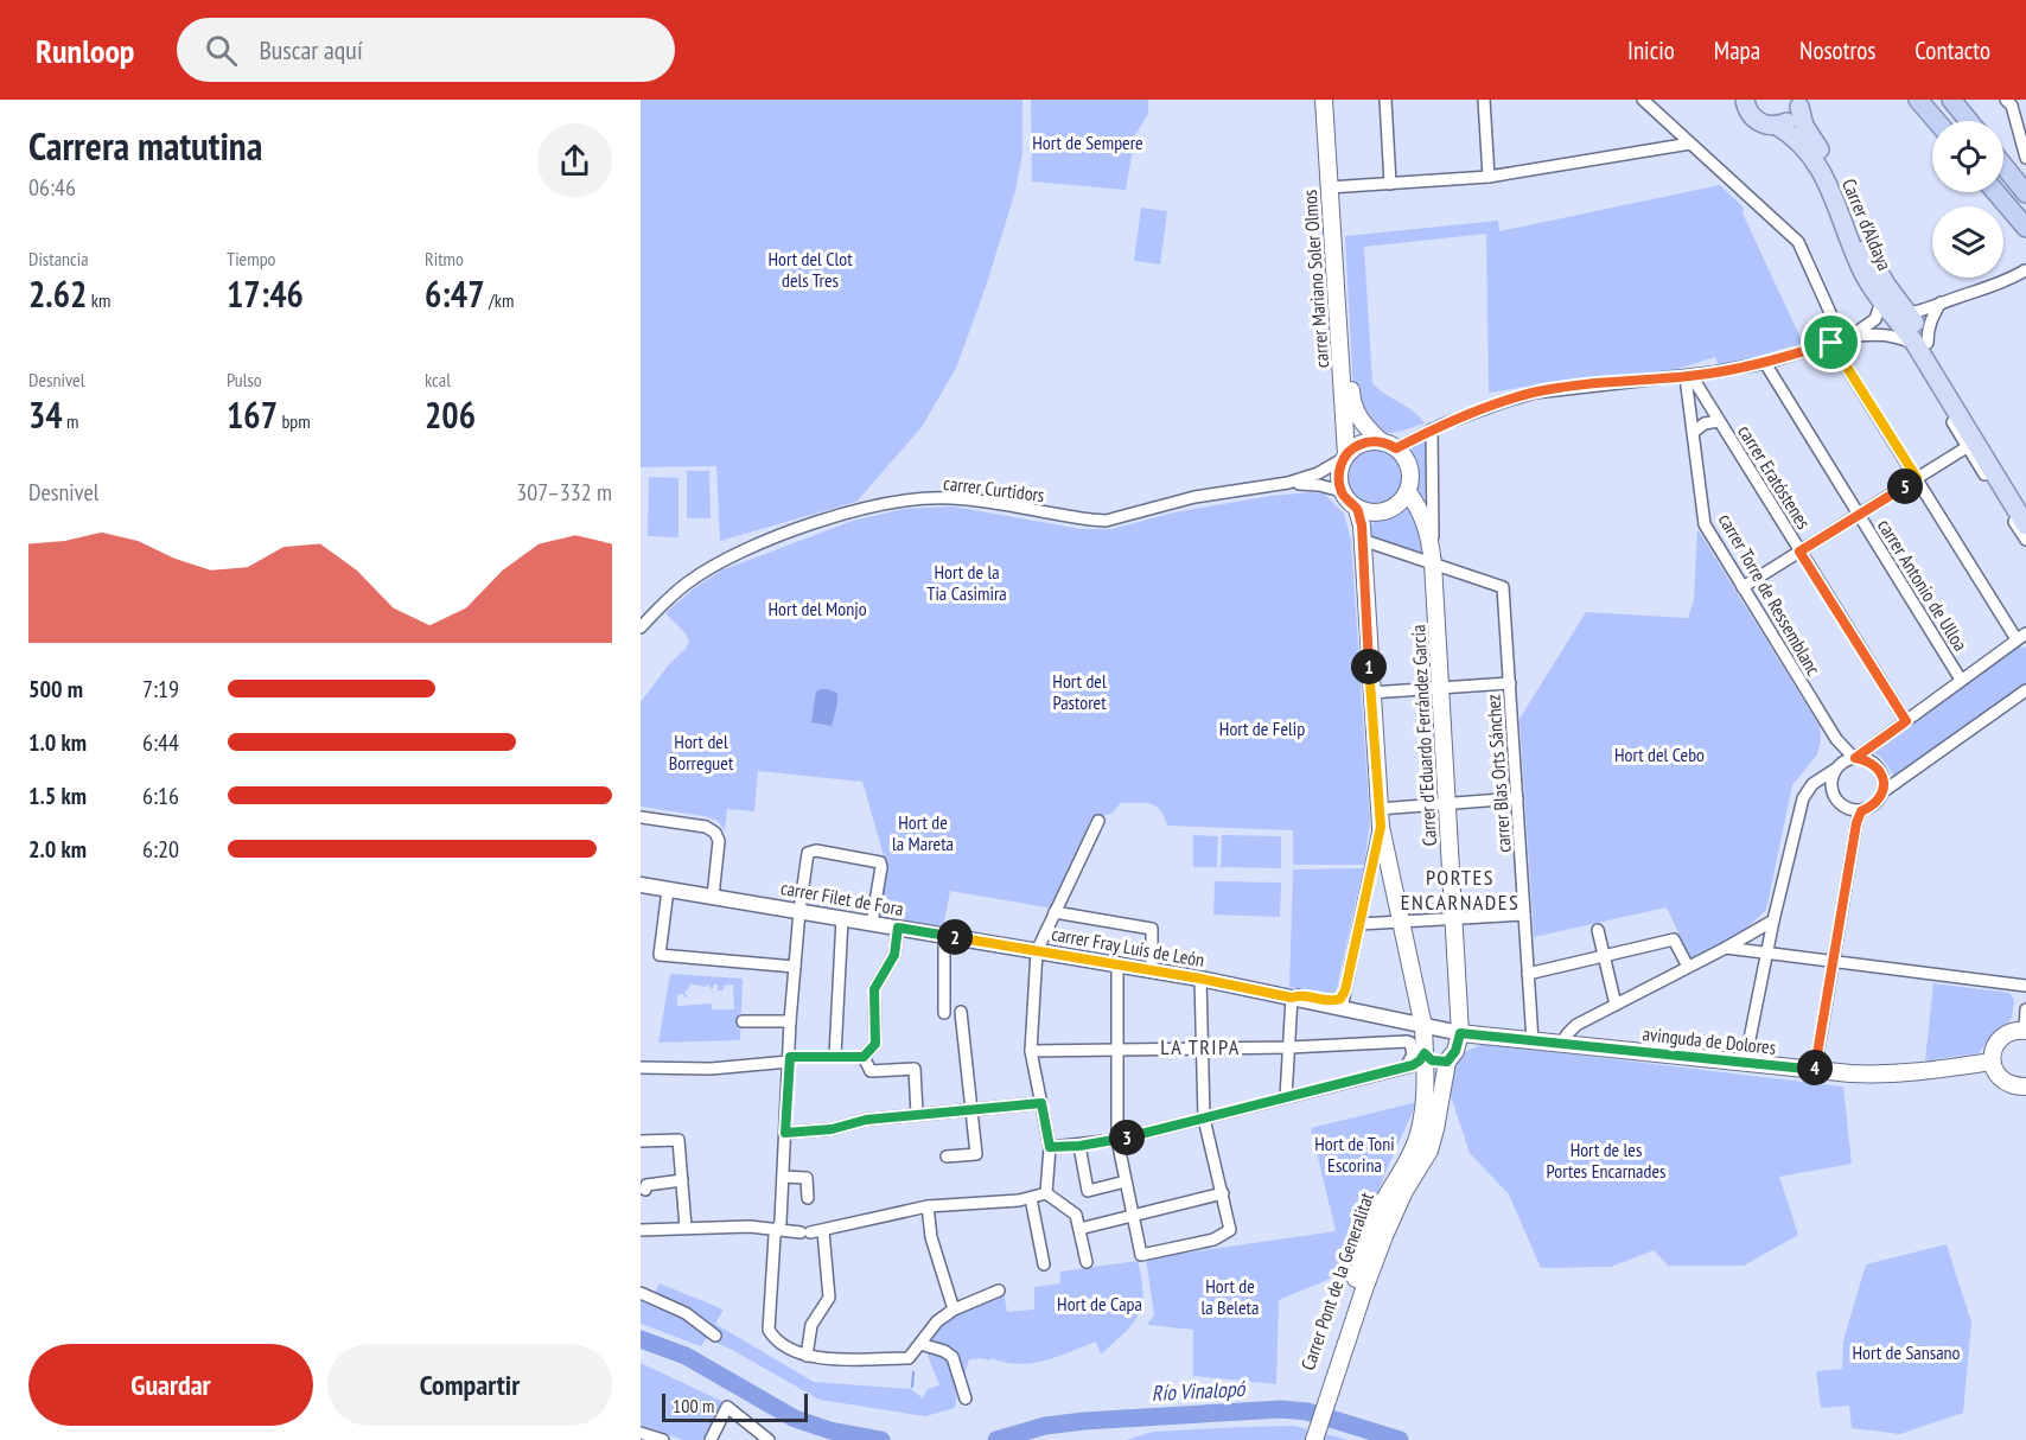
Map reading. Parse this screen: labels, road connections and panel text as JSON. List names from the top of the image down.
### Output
{
  "streets": {
    "main road": [
      "Carrer d'Aldaya",
      "carrer Mariano Soler Olmos",
      "Carrer d'Eduardo Ferrández García",
      "avinguda de Dolores",
      "Carrer Pont de la Generalitat"
    ],
    "street": [
      "carrer Eratóstenes",
      "carrer Curtidors",
      "carrer Antonio de Ulloa",
      "carrer Torre de Ressemblanc",
      "carrer Blas Orts Sánchez",
      "carrer Filet de Fora",
      "carrer Fray Luis de León"
    ]
  },
  "crossings": [
    ["carrer Mariano Soler Olmos", "carrer Curtidors"],
    ["carrer Mariano Soler Olmos", "Carrer d'Eduardo Ferrández García"],
    ["carrer Eratóstenes", "carrer Torre de Ressemblanc"],
    ["carrer Curtidors", "Carrer d'Eduardo Ferrández García"],
    ["Carrer d'Eduardo Ferrández García", "carrer Blas Orts Sánchez"],
    ["Carrer d'Eduardo Ferrández García", "avinguda de Dolores"],
    ["Carrer d'Eduardo Ferrández García", "Carrer Pont de la Generalitat"],
    ["carrer Blas Orts Sánchez", "avinguda de Dolores"],
    ["carrer Filet de Fora", "carrer Fray Luis de León"],
    ["carrer Fray Luis de León", "avinguda de Dolores"],
    ["carrer Fray Luis de León", "Carrer Pont de la Generalitat"],
    ["avinguda de Dolores", "Carrer Pont de la Generalitat"]
  ],
  "districts": ["PORTES ENCARNADES", "LA TRIPA"],
  "water": ["Río Vinalopó"],
  "parks": [
    "Hort de Sempere",
    "Hort del Clot dels Tres",
    "Hort de la Tia Casimira",
    "Hort del Monjo",
    "Hort del Pastoret",
    "Hort de Felip",
    "Hort del Borreguet",
    "Hort del Cebo",
    "Hort de la Mareta",
    "Hort de Toni Escorina",
    "Hort de les Portes Encarnades",
    "Hort de la Beleta",
    "Hort de Capa",
    "Hort de Sansano"
  ],
  "scale_bar": "100 m",
  "page": {
    "header": "Runloop",
    "search": "Buscar aquí",
    "nav": [
      "Inicio",
      "Mapa",
      "Nosotros",
      "Contacto"
    ],
    "heading": ["Carrera matutina", "06:46"],
    "stats": [
      ["Distancia", "2.62 km"],
      ["Tiempo", "17:46"],
      ["Ritmo", "6:47 /km"],
      ["Desnivel", "34 m"],
      ["Pulso", "167 bpm"],
      ["kcal", "206"]
    ],
    "chart": ["Desnivel", "307–332 m"],
    "pins": [
      "5",
      "1",
      "2",
      "4",
      "3"
    ],
    "list": [
      {
        "name": "500 m",
        "note": "7:19"
      },
      {
        "name": "1.0 km",
        "note": "6:44"
      },
      {
        "name": "1.5 km",
        "note": "6:16"
      },
      {
        "name": "2.0 km",
        "note": "6:20"
      }
    ],
    "buttons": ["Guardar", "Compartir"],
    "scale": "100 m"
  }
}
